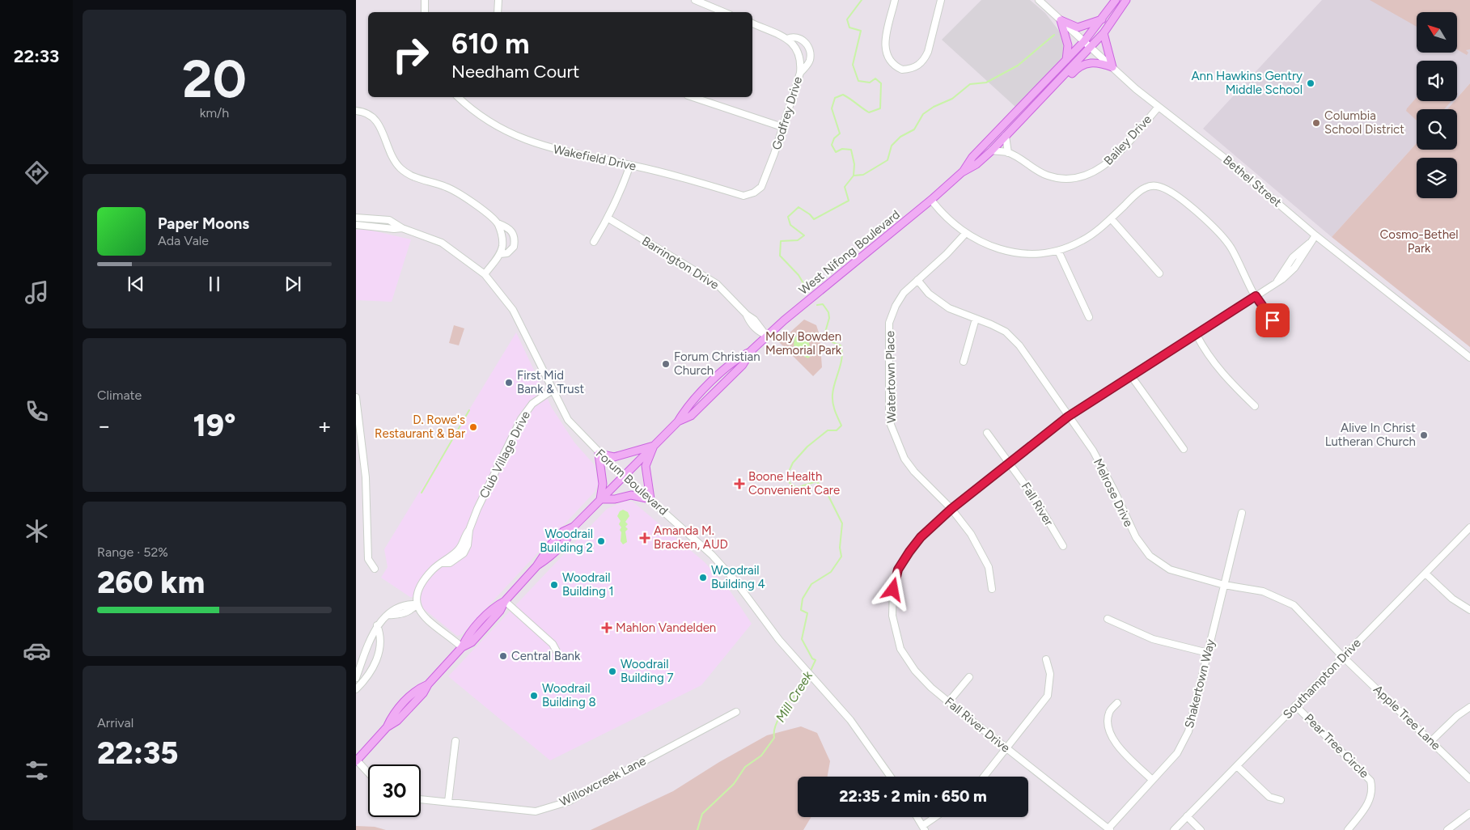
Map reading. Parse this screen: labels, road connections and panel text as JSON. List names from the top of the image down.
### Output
{
  "streets": {
    "main road": ["West Nifong Boulevard"],
    "street": [
      "Godfrey Drive",
      "Bailey Drive",
      "Wakefield Drive",
      "Bethel Street",
      "Barrington Drive",
      "Watertown Place",
      "Club Village Drive",
      "Forum Boulevard",
      "Melrose Drive",
      "Fall River",
      "Southampton Drive",
      "Shakertown Way",
      "Apple Tree Lane",
      "Fall River Drive",
      "Pear Tree Circle",
      "Willowcreek Lane"
    ]
  },
  "crossings": [
    ["Godfrey Drive", "Wakefield Drive"],
    ["Bailey Drive", "Bethel Street"],
    ["Bailey Drive", "West Nifong Boulevard"],
    ["Bethel Street", "West Nifong Boulevard"],
    ["Bethel Street", "Fall River Drive"],
    ["West Nifong Boulevard", "Barrington Drive"],
    ["West Nifong Boulevard", "Forum Boulevard"],
    ["Watertown Place", "Melrose Drive"],
    ["Watertown Place", "Fall River Drive"],
    ["Club Village Drive", "Forum Boulevard"],
    ["Melrose Drive", "Southampton Drive"],
    ["Melrose Drive", "Shakertown Way"],
    ["Melrose Drive", "Apple Tree Lane"],
    ["Melrose Drive", "Fall River Drive"],
    ["Fall River", "Fall River Drive"],
    ["Southampton Drive", "Apple Tree Lane"],
    ["Southampton Drive", "Pear Tree Circle"],
    ["Shakertown Way", "Fall River Drive"]
  ],
  "water": ["Mill Creek"],
  "parks": ["Cosmo-Bethel Park", "Molly Bowden Memorial Park"],
  "places": {
    "other": [
      "Ann Hawkins Gentry Middle School",
      "Columbia School District",
      "Forum Christian Church",
      "First Mid Bank & Trust",
      "D. Rowe's Restaurant & Bar",
      "Alive In Christ Lutheran Church",
      "Woodrail Building 2",
      "Woodrail Building 4",
      "Woodrail Building 1",
      "Central Bank",
      "Woodrail Building 7",
      "Woodrail Building 8"
    ],
    "health": ["Boone Health Convenient Care", "Amanda M. Bracken, AUD", "Mahlon Vandelden"]
  },
  "north": "top left",
  "page": {
    "tabs": "22:33",
    "tile": [
      ["20", "km/h"],
      "Climate",
      ["Range · 52%", "260 km"],
      ["Arrival", "22:35"]
    ],
    "turn": ["610 m", "Needham Court"],
    "song": ["Paper Moons", "Ada Vale"],
    "heat": ["−", "19°", "+"],
    "limit": "30",
    "trip": "22:35 · 2 min · 650 m"
  }
}
